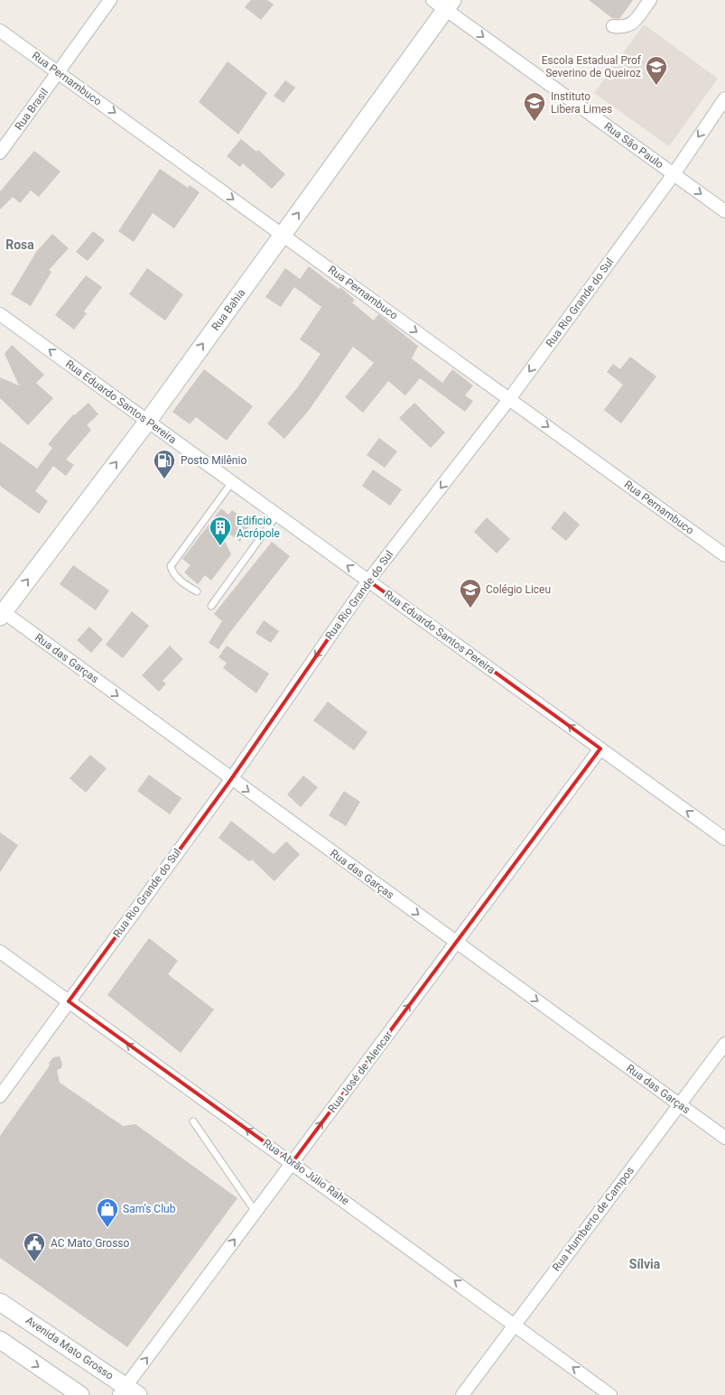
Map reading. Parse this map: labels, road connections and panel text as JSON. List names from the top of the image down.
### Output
{
  "streets": {
    "main road": ["Rua Bahia", "Avenida Mato Grosso"],
    "street": [
      "Rua Pernambuco",
      "Rua Brasil",
      "Rua São Paulo",
      "Rua Rio Grande do Sul",
      "Rua Eduardo Santos Pereira",
      "Rua das Garças",
      "Rua José de Alencar",
      "Rua Abrão Júlio Rahe",
      "Rua Humberto de Campos"
    ]
  },
  "crossings": [
    ["Rua Pernambuco", "Rua Brasil"],
    ["Rua Pernambuco", "Rua Rio Grande do Sul"],
    ["Rua Pernambuco", "Rua Bahia"],
    ["Rua São Paulo", "Rua Rio Grande do Sul"],
    ["Rua São Paulo", "Rua Bahia"],
    ["Rua Rio Grande do Sul", "Rua Eduardo Santos Pereira"],
    ["Rua Rio Grande do Sul", "Rua das Garças"],
    ["Rua Rio Grande do Sul", "Rua Abrão Júlio Rahe"],
    ["Rua Bahia", "Rua Eduardo Santos Pereira"],
    ["Rua Bahia", "Rua das Garças"],
    ["Rua Eduardo Santos Pereira", "Rua José de Alencar"],
    ["Rua das Garças", "Rua José de Alencar"],
    ["Rua das Garças", "Rua Humberto de Campos"],
    ["Rua José de Alencar", "Rua Abrão Júlio Rahe"],
    ["Rua José de Alencar", "Avenida Mato Grosso"],
    ["Rua Abrão Júlio Rahe", "Rua Humberto de Campos"]
  ],
  "one_way": [
    "Rua Pernambuco",
    "Rua São Paulo",
    "Rua Rio Grande do Sul",
    "Rua Bahia",
    "Rua Eduardo Santos Pereira",
    "Rua das Garças",
    "Rua José de Alencar",
    "Rua Abrão Júlio Rahe"
  ],
  "districts": ["Rosa", "Sílvia"],
  "places": {
    "school or university": ["Escola Estadual Prof Severino de Queiroz", "Instituto Libera Limes", "Colégio Liceu"],
    "fuel station": ["Posto Milênio"],
    "building": ["Edificio Acrópole"],
    "shop": ["Sam's Club"],
    "public building": ["AC Mato Grosso"]
  }
}
